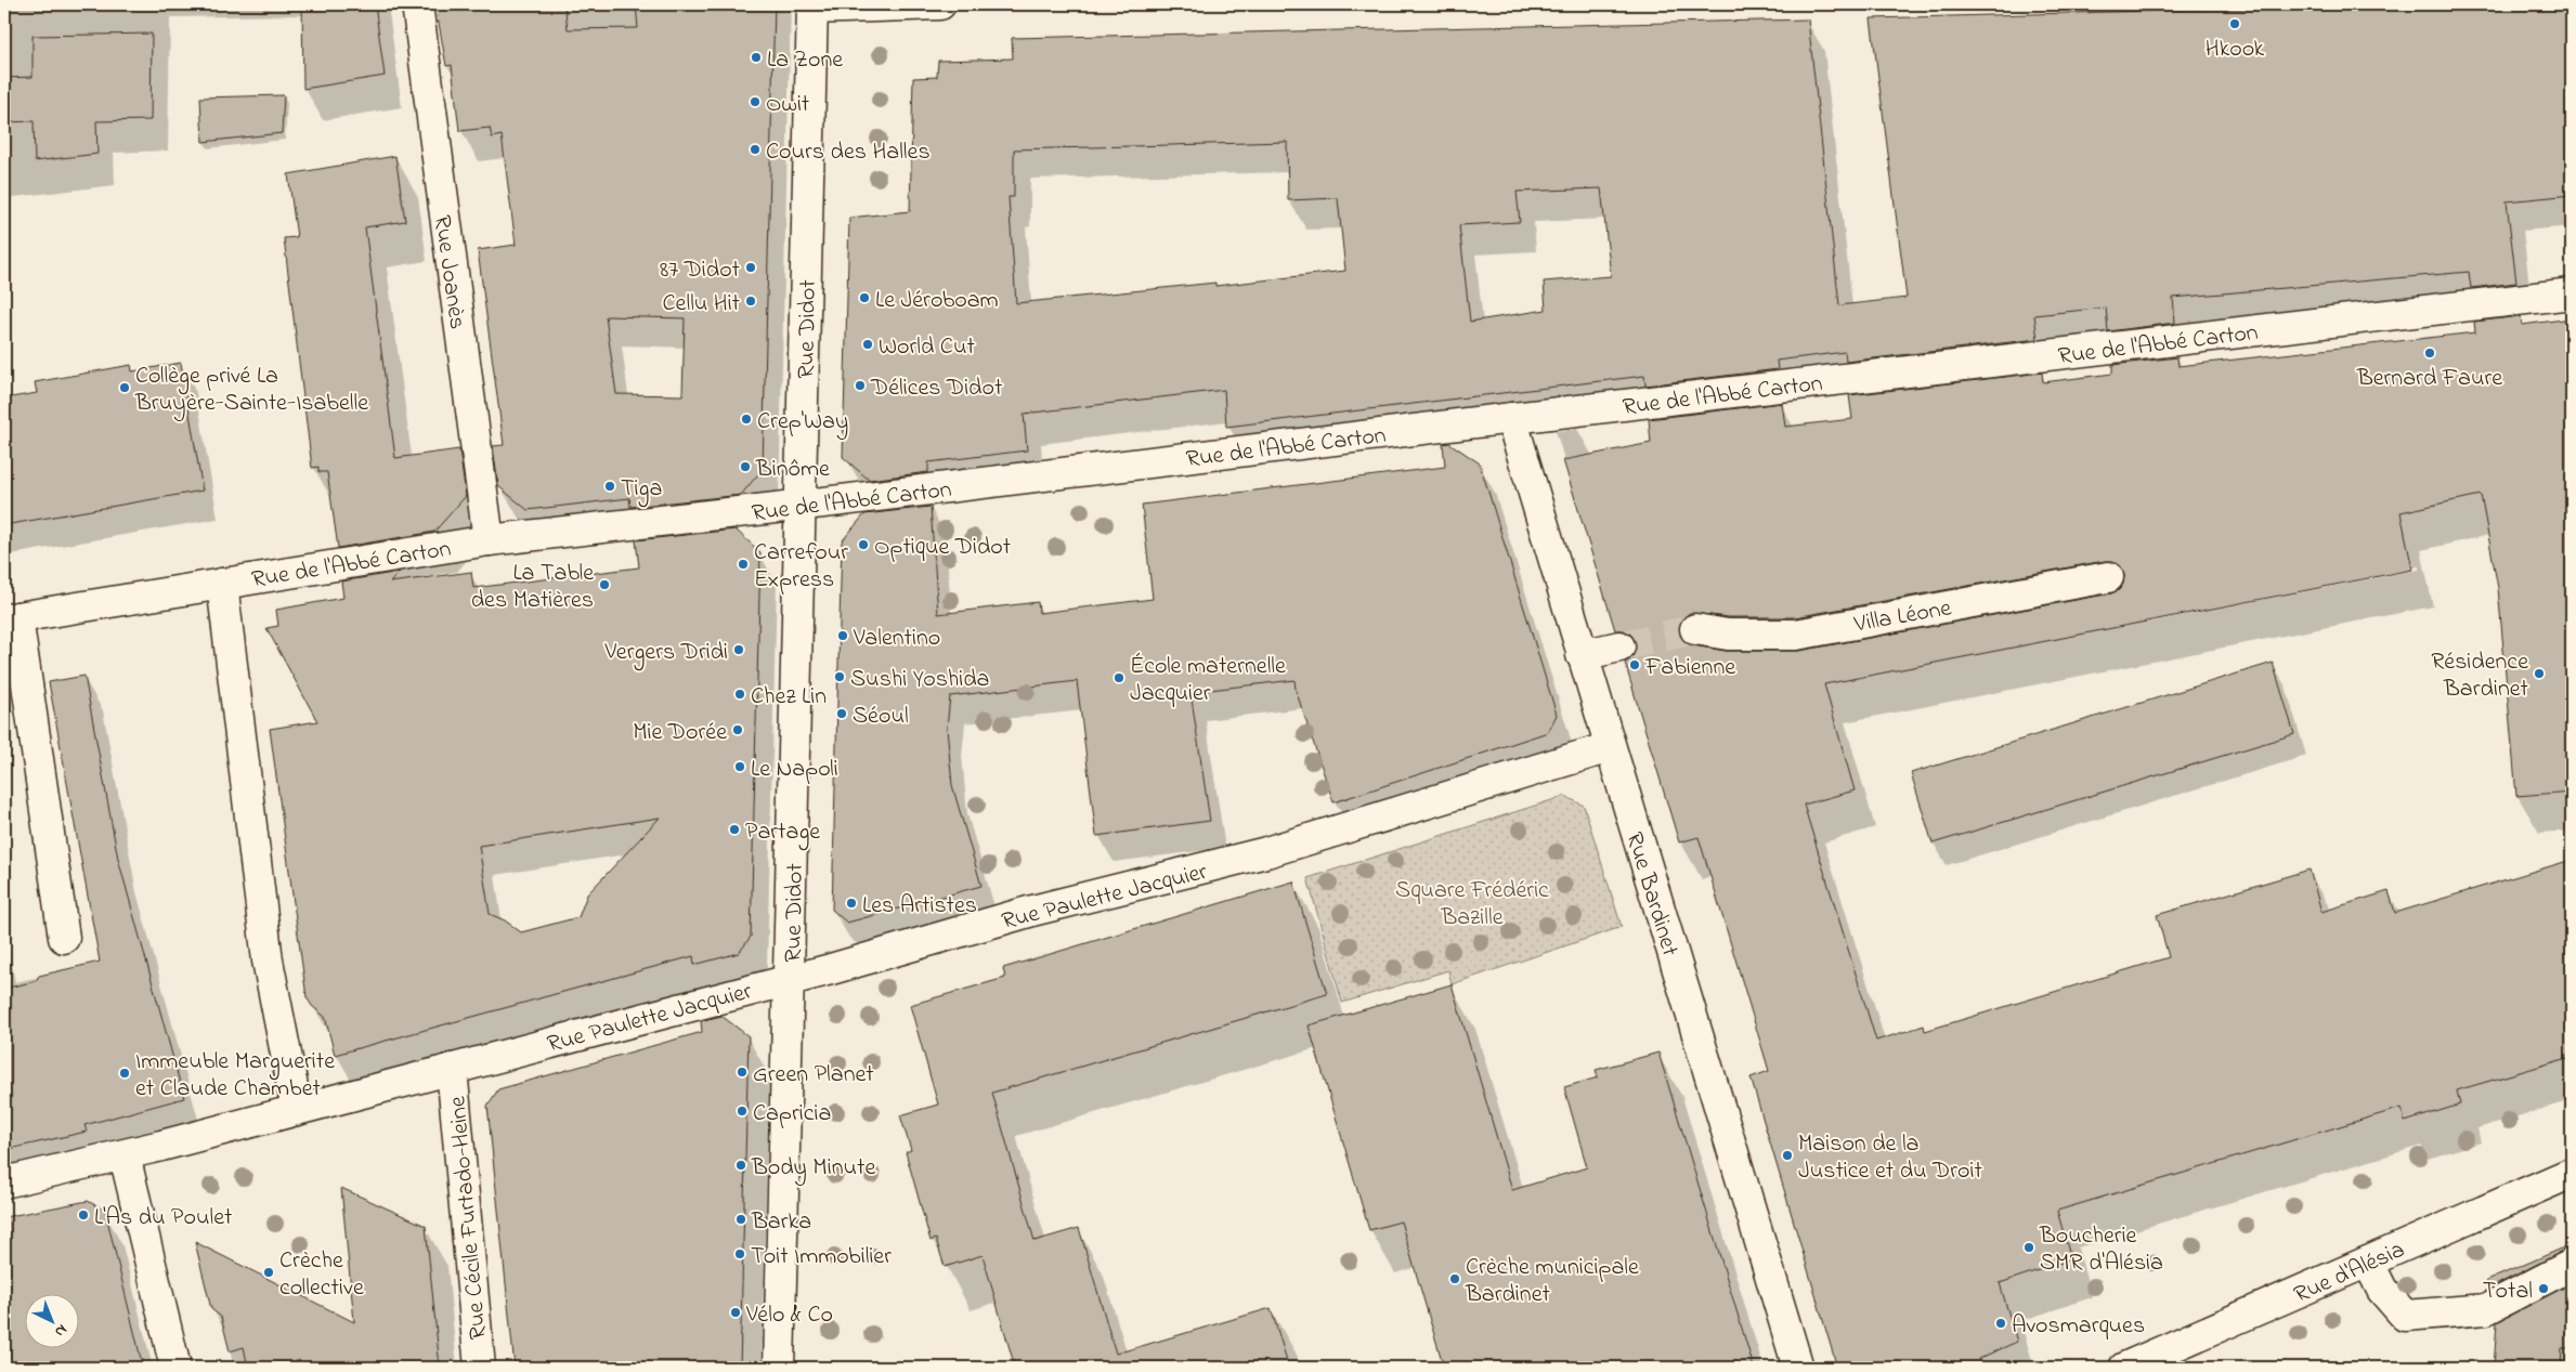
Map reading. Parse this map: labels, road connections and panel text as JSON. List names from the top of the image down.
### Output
{
  "streets": {
    "street": [
      "Rue Joanès",
      "Rue Didot",
      "Rue de l'Abbé Carton",
      "Villa Léone",
      "Rue Bardinet",
      "Rue Paulette Jacquier",
      "Rue Cécile Furtado-Heine",
      "Rue d'Alésia"
    ]
  },
  "crossings": [
    ["Rue Joanès", "Rue de l'Abbé Carton"],
    ["Rue Didot", "Rue de l'Abbé Carton"],
    ["Rue Didot", "Rue Paulette Jacquier"],
    ["Rue de l'Abbé Carton", "Rue Bardinet"],
    ["Rue Bardinet", "Rue Paulette Jacquier"],
    ["Rue Paulette Jacquier", "Rue Cécile Furtado-Heine"]
  ],
  "parks": ["Square Frédéric Bazille"],
  "places": [
    "Hkook",
    "La Zone",
    "Owit",
    "Cours des Halles",
    "87 Didot",
    "Le Jéroboam",
    "Cellu Hit",
    "World Cut",
    "Bernard Faure",
    "Délices Didot",
    "Collège privé La Bruyère-Sainte-Isabelle",
    "Crep'Way",
    "Binôme",
    "Tiga",
    "Optique Didot",
    "Carrefour Express",
    "La Table des Matières",
    "Valentino",
    "Vergers Dridi",
    "Fabienne",
    "Résidence Bardinet",
    "Sushi Yoshida",
    "École maternelle Jacquier",
    "Chez Lin",
    "Séoul",
    "Mie Dorée",
    "Le Napoli",
    "Partage",
    "Les Artistes",
    "Green Planet",
    "Immeuble Marguerite et Claude Chambet",
    "Capricia",
    "Maison de la Justice et du Droit",
    "Body Minute",
    "L'As du Poulet",
    "Barka",
    "Boucherie SMR d'Alésia",
    "Toit Immobilier",
    "Crèche collective",
    "Crèche municipale Bardinet",
    "Total",
    "Vélo & Co",
    "Avosmarques"
  ],
  "north": "bottom right"
}
